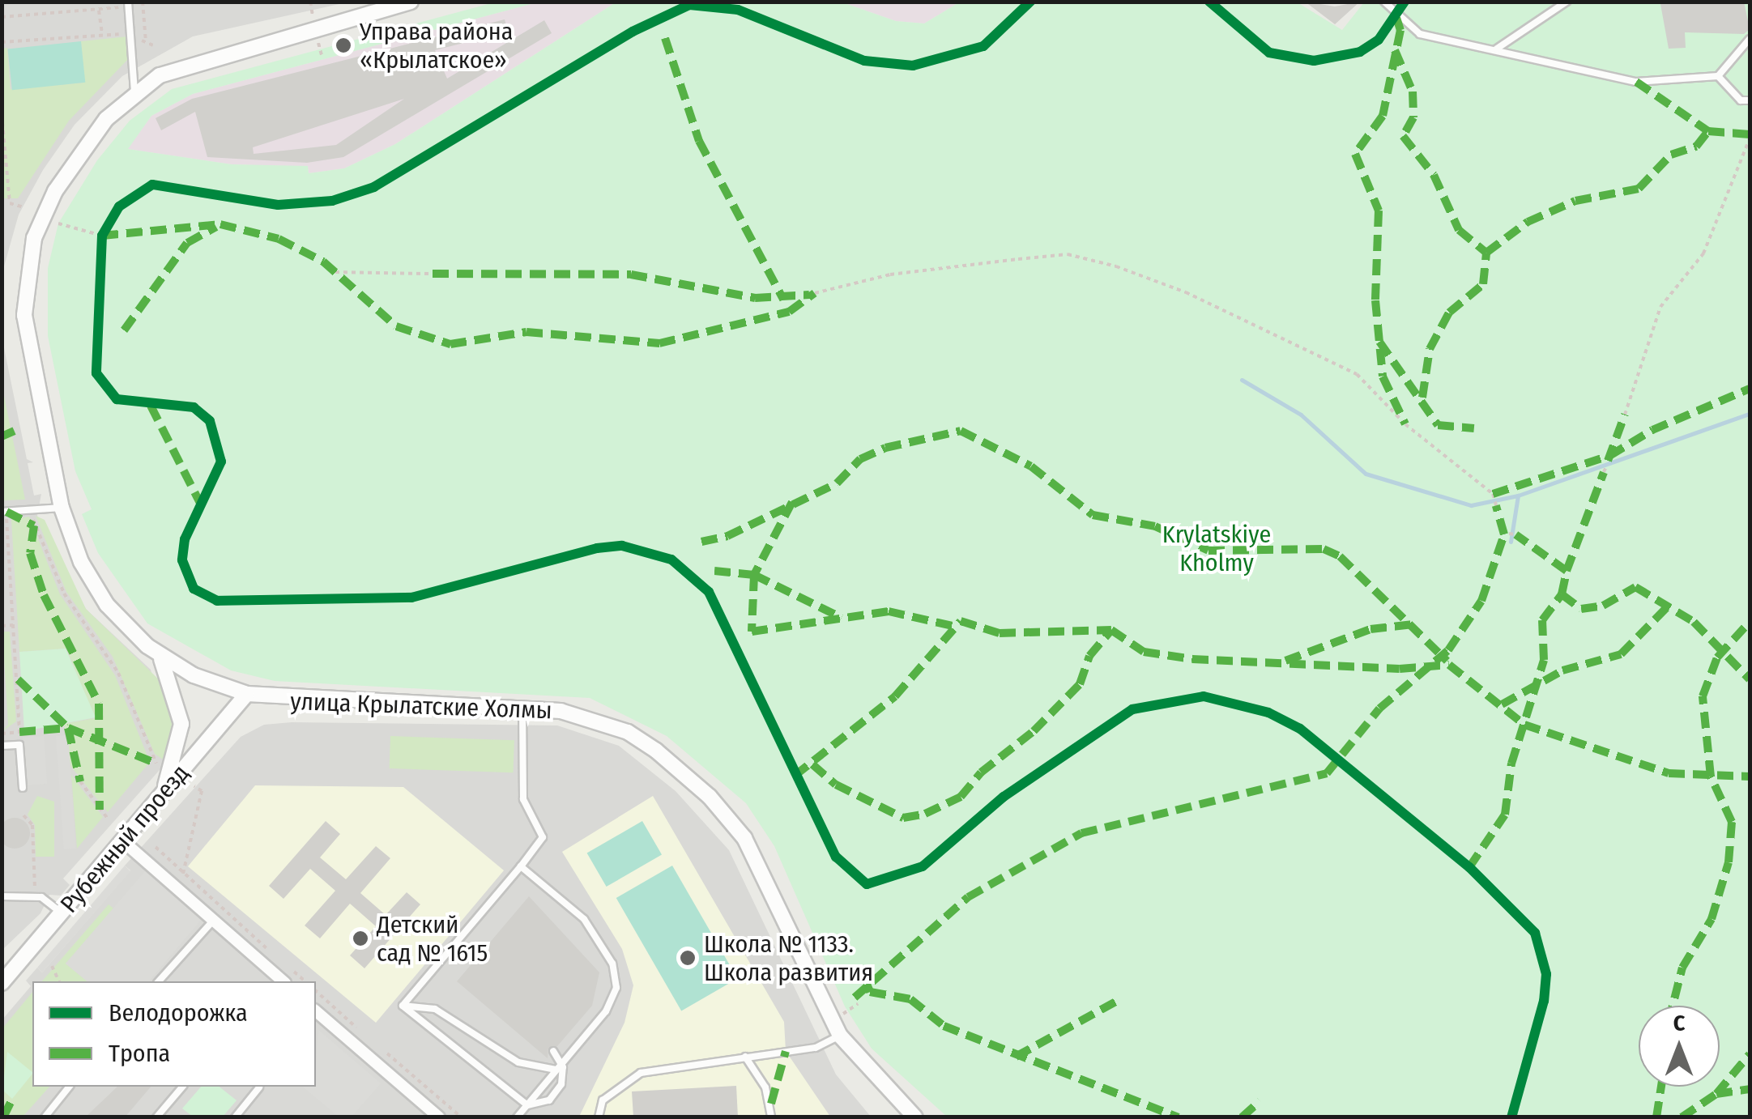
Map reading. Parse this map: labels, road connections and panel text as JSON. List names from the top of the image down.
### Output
{
  "streets": {
    "street": ["улица Крылатские Холмы", "Рубежный проезд"]
  },
  "crossings": [
    ["улица Крылатские Холмы", "Рубежный проезд"]
  ],
  "parks": ["Krylatskiye Kholmy"],
  "places": ["Управа района «Крылатское»", "Детский сад № 1615", "Школа № 1133. Школа развития"],
  "legend": ["Велодорожка", "Тропа"],
  "north": "top"
}
